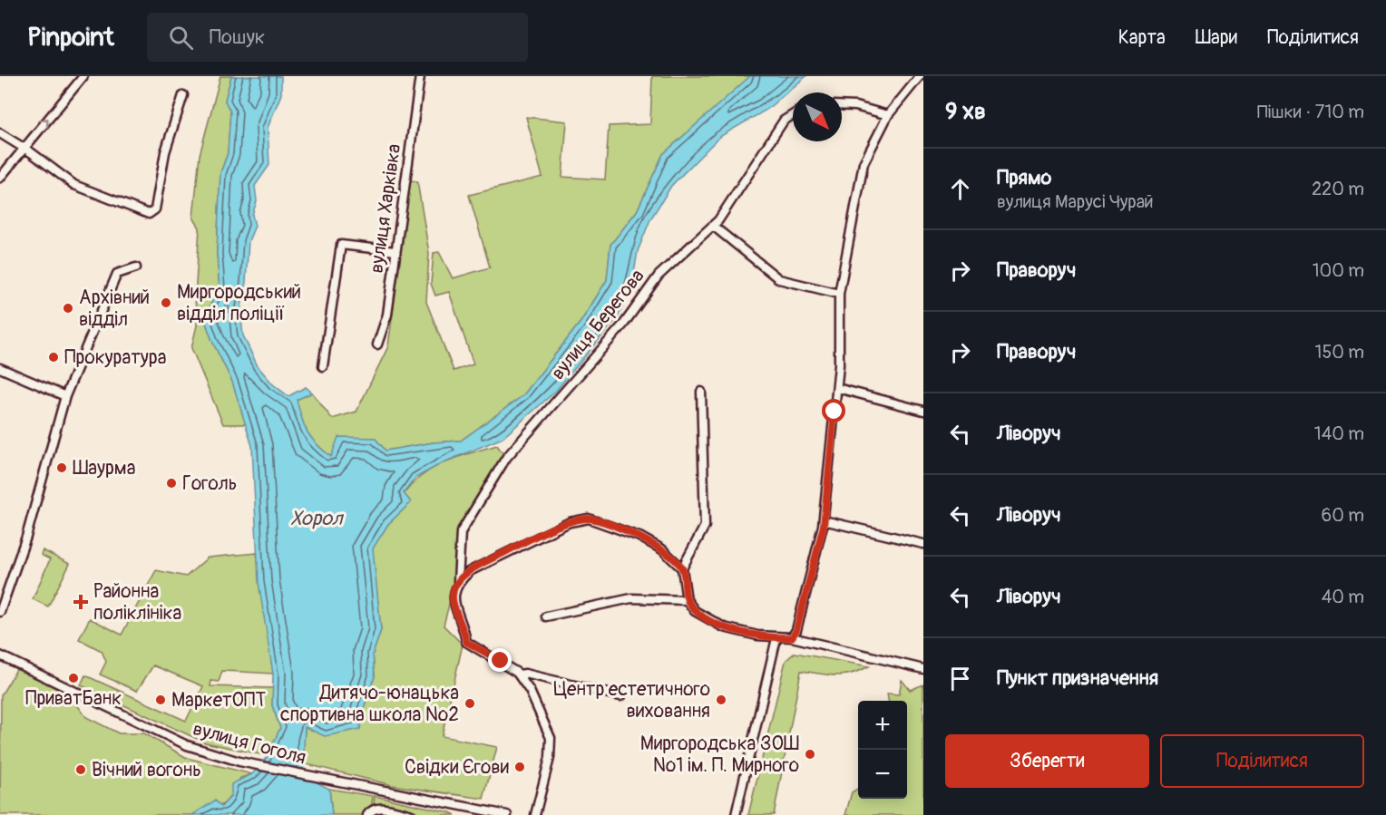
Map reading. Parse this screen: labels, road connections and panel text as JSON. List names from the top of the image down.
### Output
{
  "streets": {
    "street": ["вулиця Харківка", "вулиця Берегова", "вулиця Гоголя"]
  },
  "water": ["Хорол"],
  "places": {
    "other": [
      "Миргородський відділ поліції",
      "Архівний відділ",
      "Прокуратура",
      "Шаурма",
      "Гоголь",
      "ПриватБанк",
      "МаркетОПТ",
      "Центр естетичного виховання",
      "Дитячо-юнацька спортивна школа №2",
      "Миргородська ЗОШ №1 ім. П. Мирного",
      "Свідки Єгови",
      "Вічний вогонь"
    ],
    "health": ["Районна поліклініка"]
  },
  "north": "bottom right",
  "page": {
    "header": "Pinpoint",
    "search": "Пошук",
    "nav": ["Карта", "Шари", "Поділитися"],
    "heading": ["9 хв", "Пішки · 710 m"],
    "list": [
      ["Прямо", "вулиця Марусі Чурай", "220 m"],
      ["Праворуч", "100 m"],
      ["Праворуч", "150 m"],
      ["Ліворуч", "140 m"],
      ["Ліворуч", "60 m"],
      ["Ліворуч", "40 m"],
      "Пункт призначення"
    ],
    "map_buttons": ["+", "−"],
    "buttons": ["Зберегти", "Поділитися"]
  }
}
